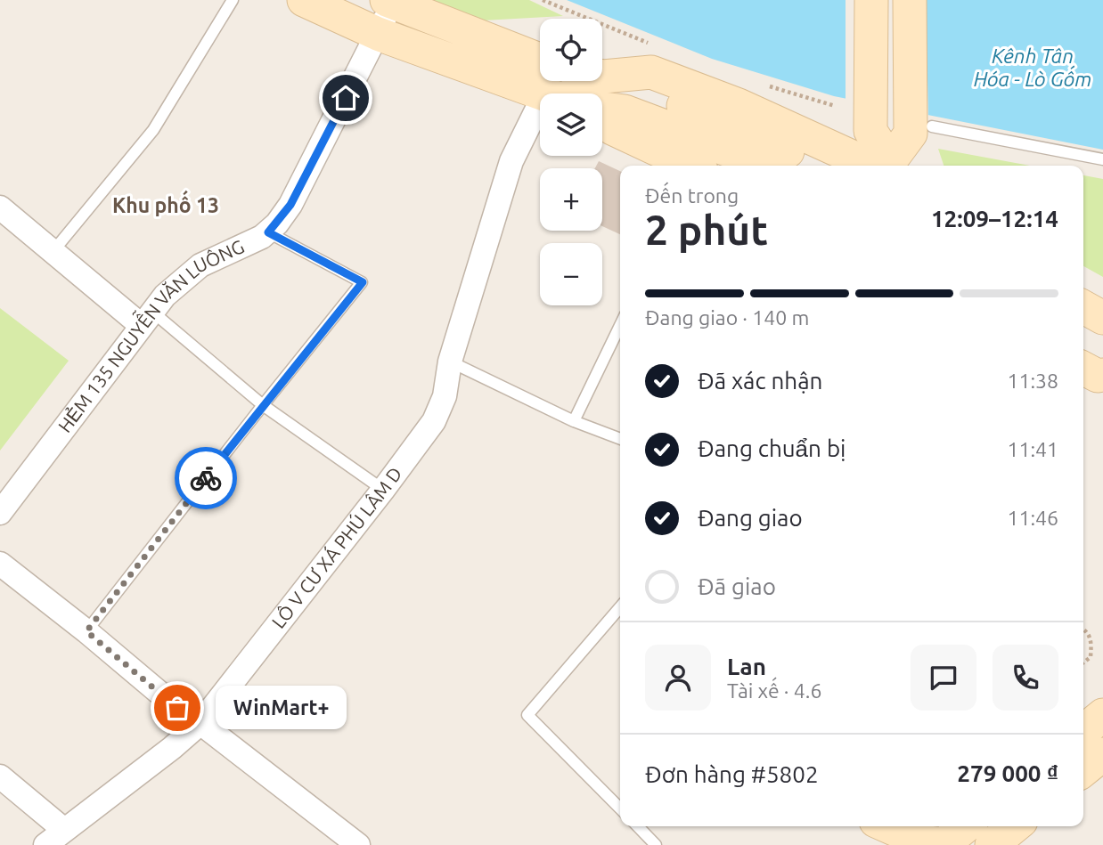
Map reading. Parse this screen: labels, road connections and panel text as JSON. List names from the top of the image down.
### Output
{
  "streets": {
    "street": ["HẺM 135 NGUYỄN VĂN LUÔNG", "LÔ V CƯ XÁ PHÚ LÂM D"]
  },
  "districts": ["Khu phố 13"],
  "water": ["Kênh Tân Hóa - Lò Gốm"],
  "places": ["WinMart+"],
  "page": {
    "map_buttons": ["+", "−"],
    "heading": ["2 phút", "Đến trong", "12:09–12:14"],
    "panel": [
      "Lan",
      "Tài xế · 4.6",
      "Đơn hàng #5802",
      "279 000 ₫"
    ],
    "bar": "Đang giao · 140 m",
    "list": [
      ["Đã xác nhận", "11:38"],
      ["Đang chuẩn bị", "11:41"],
      ["Đang giao", "11:46"],
      "Đã giao"
    ],
    "bubble": "WinMart+"
  }
}
